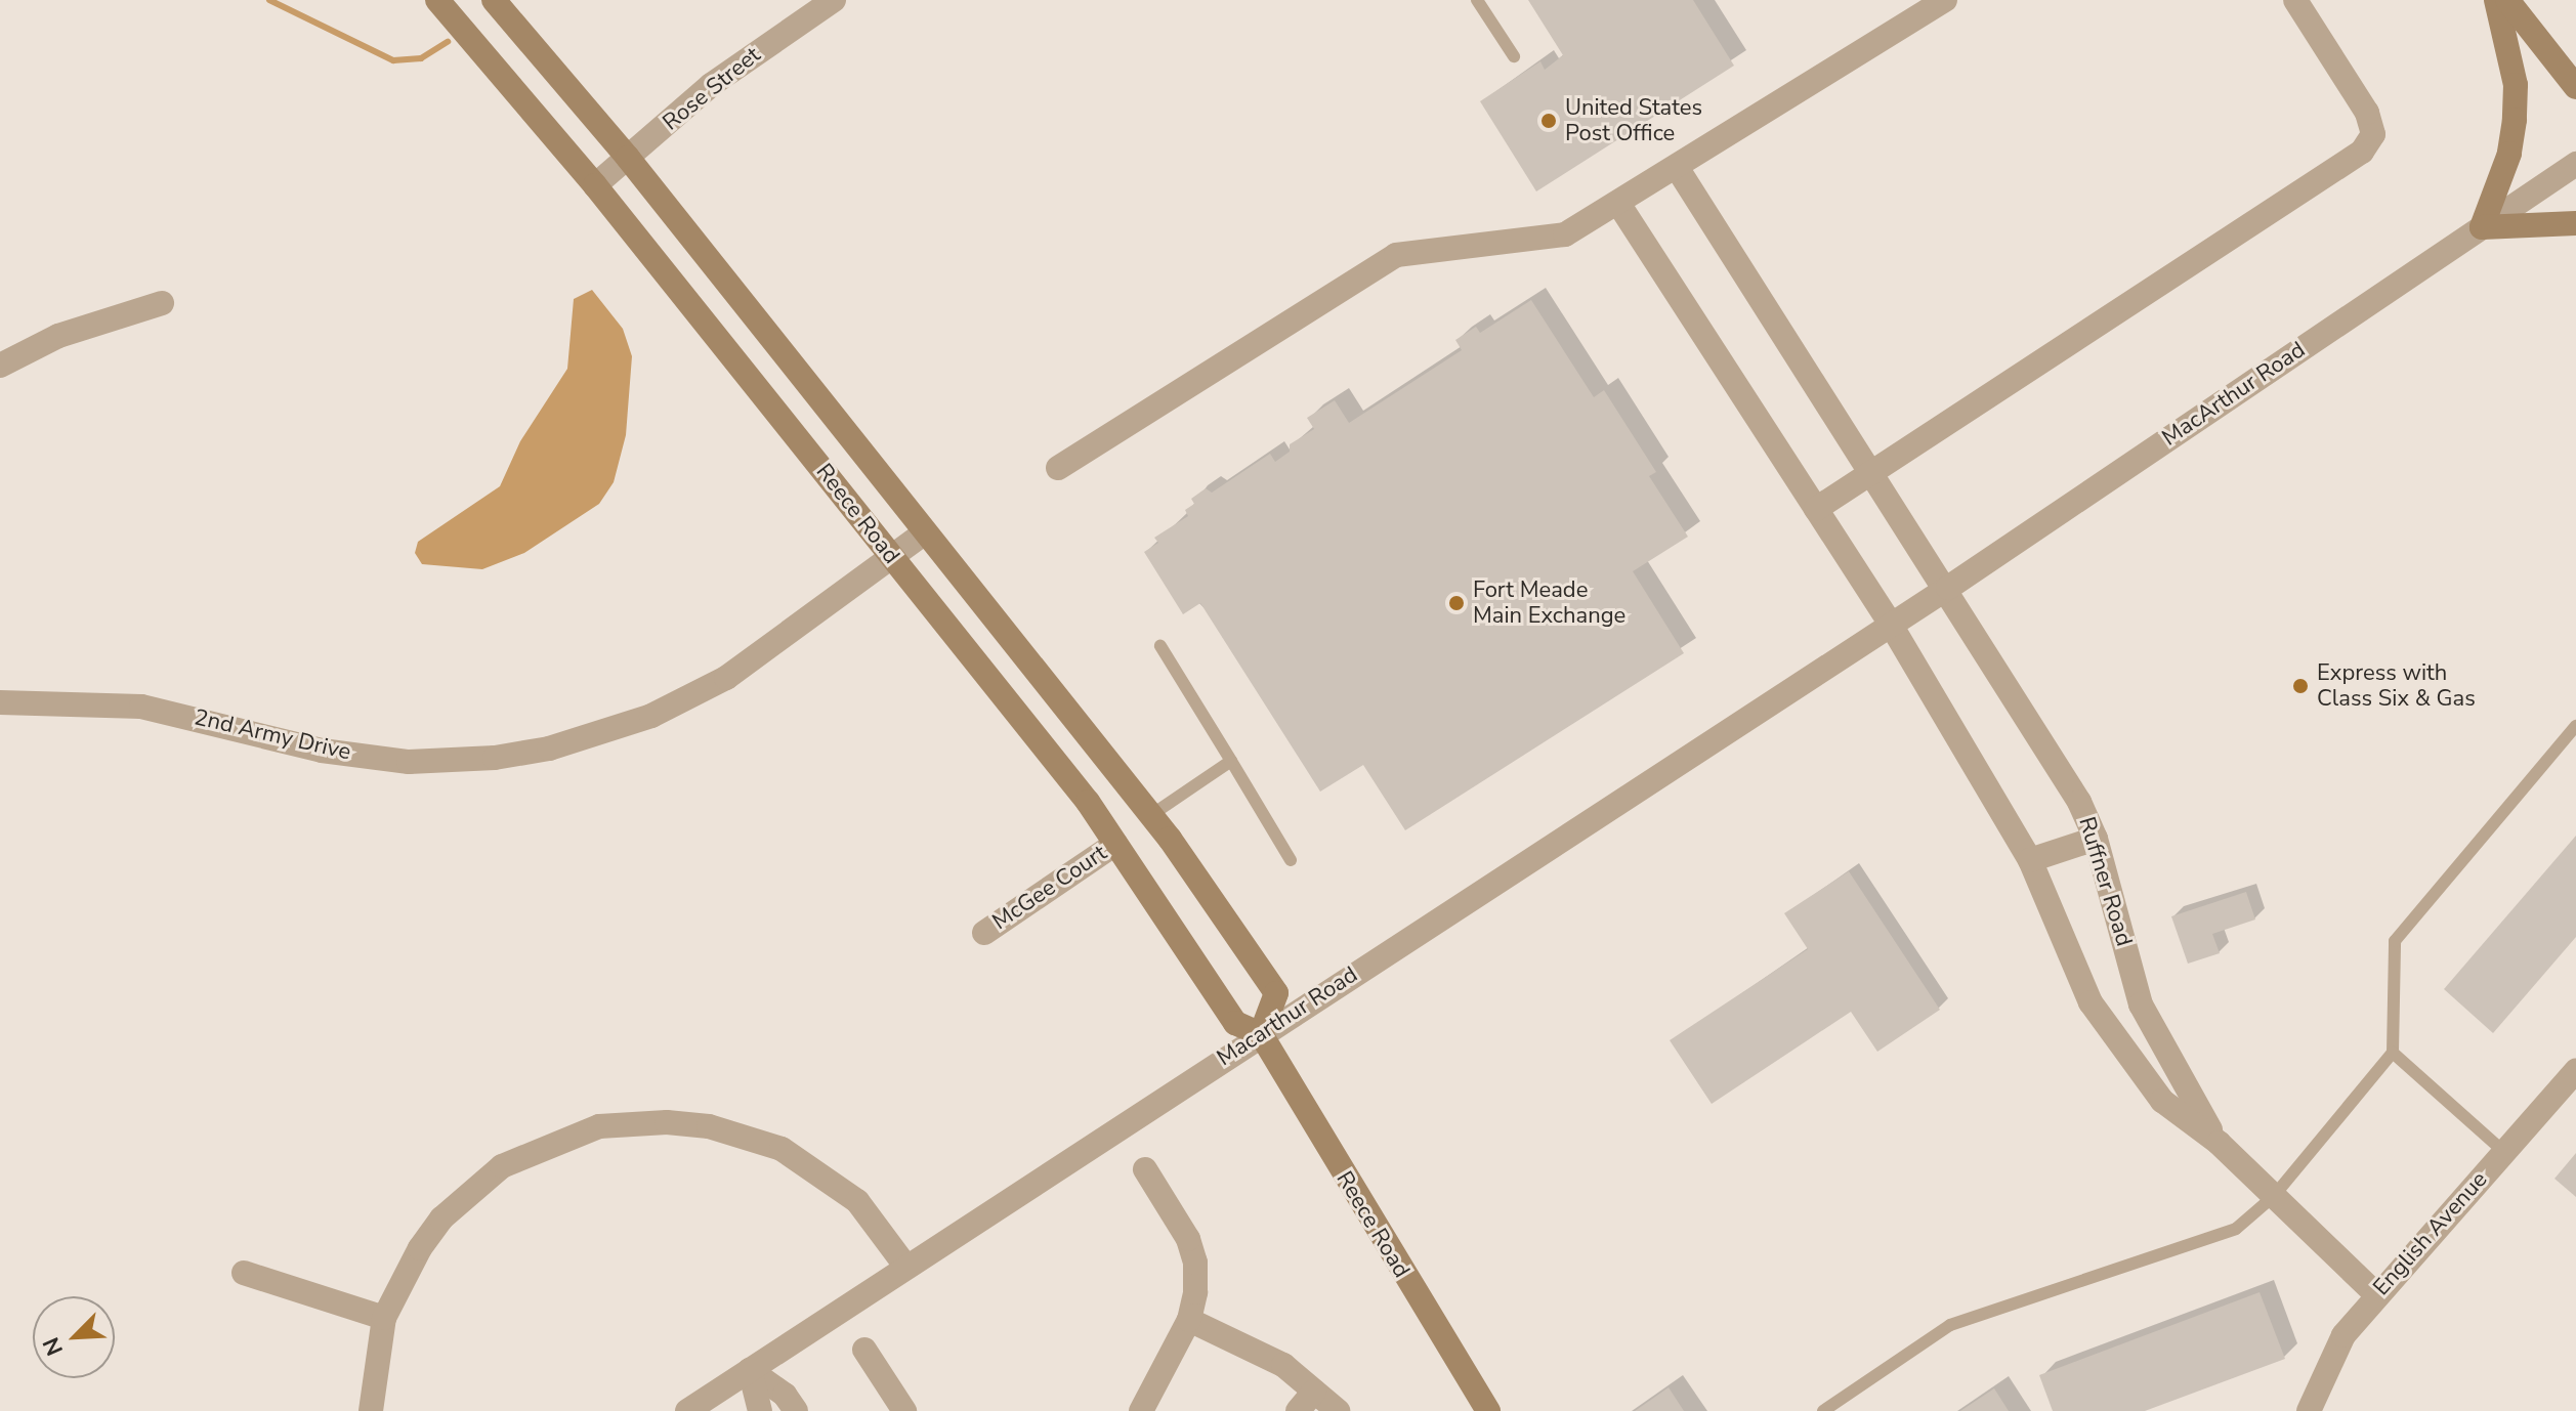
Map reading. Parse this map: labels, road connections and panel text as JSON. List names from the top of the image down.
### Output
{
  "streets": {
    "street": [
      "Rose Street",
      "MacArthur Road",
      "Reece Road",
      "2nd Army Drive",
      "Ruffner Road",
      "McGee Court",
      "Macarthur Road",
      "English Avenue"
    ]
  },
  "crossings": [
    ["Rose Street", "Reece Road"],
    ["MacArthur Road", "Ruffner Road"],
    ["MacArthur Road", "Macarthur Road"],
    ["Reece Road", "2nd Army Drive"],
    ["Reece Road", "McGee Court"],
    ["Reece Road", "Macarthur Road"],
    ["Ruffner Road", "Macarthur Road"],
    ["Ruffner Road", "English Avenue"]
  ],
  "places": ["United States Post Office", "Fort Meade Main Exchange", "Express with Class Six & Gas"],
  "north": "bottom left"
}
